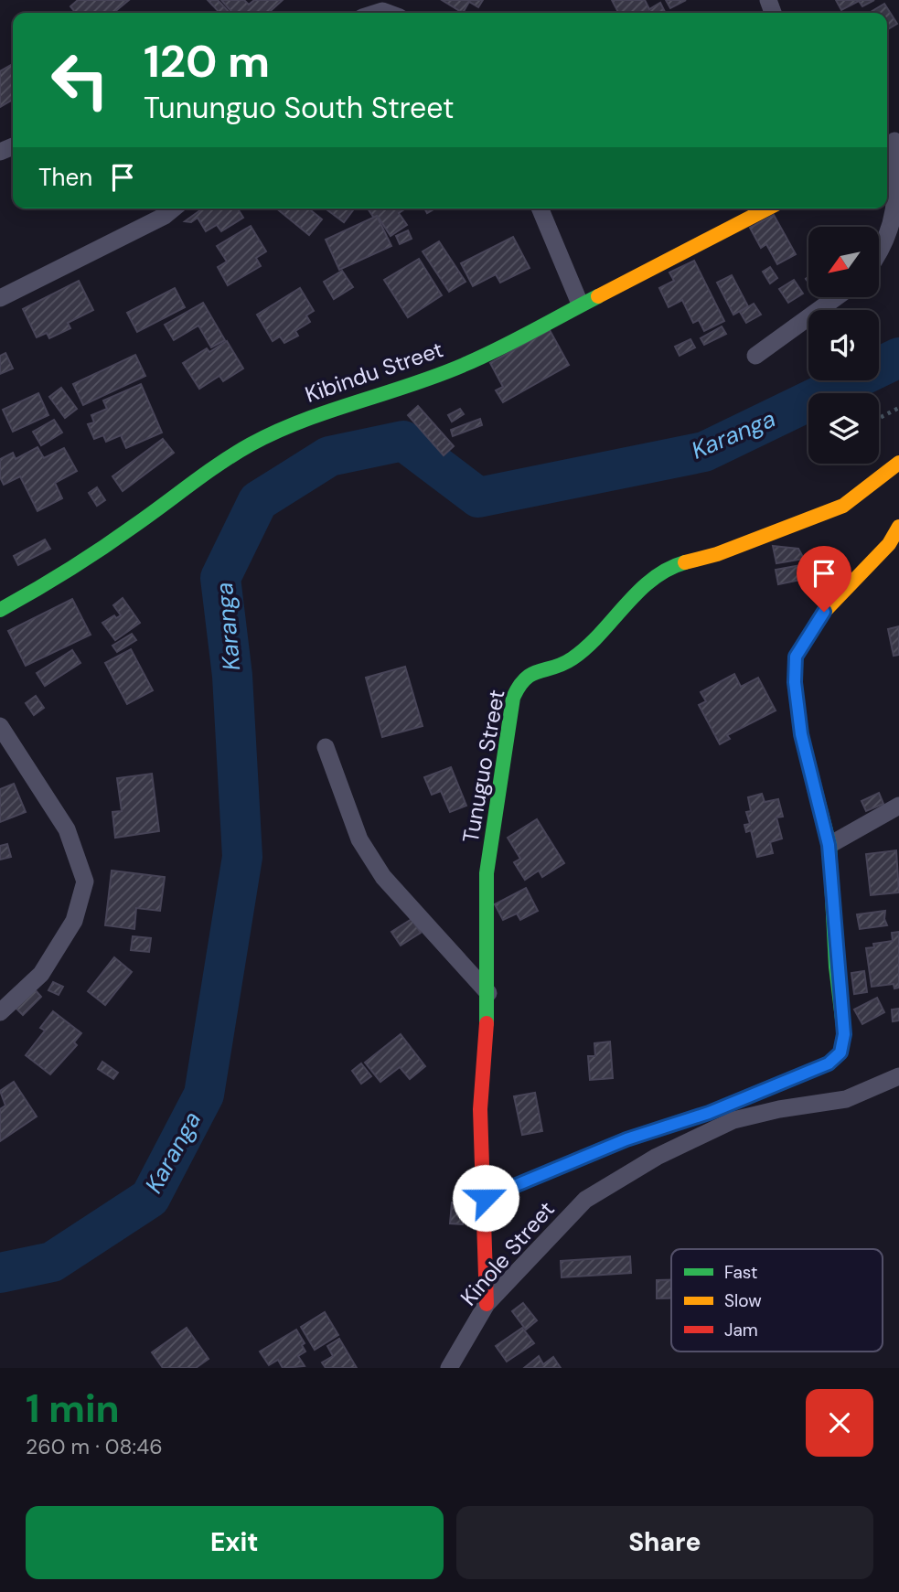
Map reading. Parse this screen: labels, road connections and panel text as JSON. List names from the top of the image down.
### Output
{
  "streets": {
    "street": ["Kibindu Street", "Tunuguo Street", "Kinole Street"]
  },
  "crossings": [
    ["Tunuguo Street", "Kinole Street"]
  ],
  "water": ["Karanga"],
  "legend": ["Fast", "Slow", "Jam"],
  "north": "bottom left",
  "page": {
    "turn": ["120 m", "Tununguo South Street"],
    "then": "Then",
    "heading": ["1 min", "260 m · 08:46"],
    "buttons": ["Exit", "Share"]
  }
}
